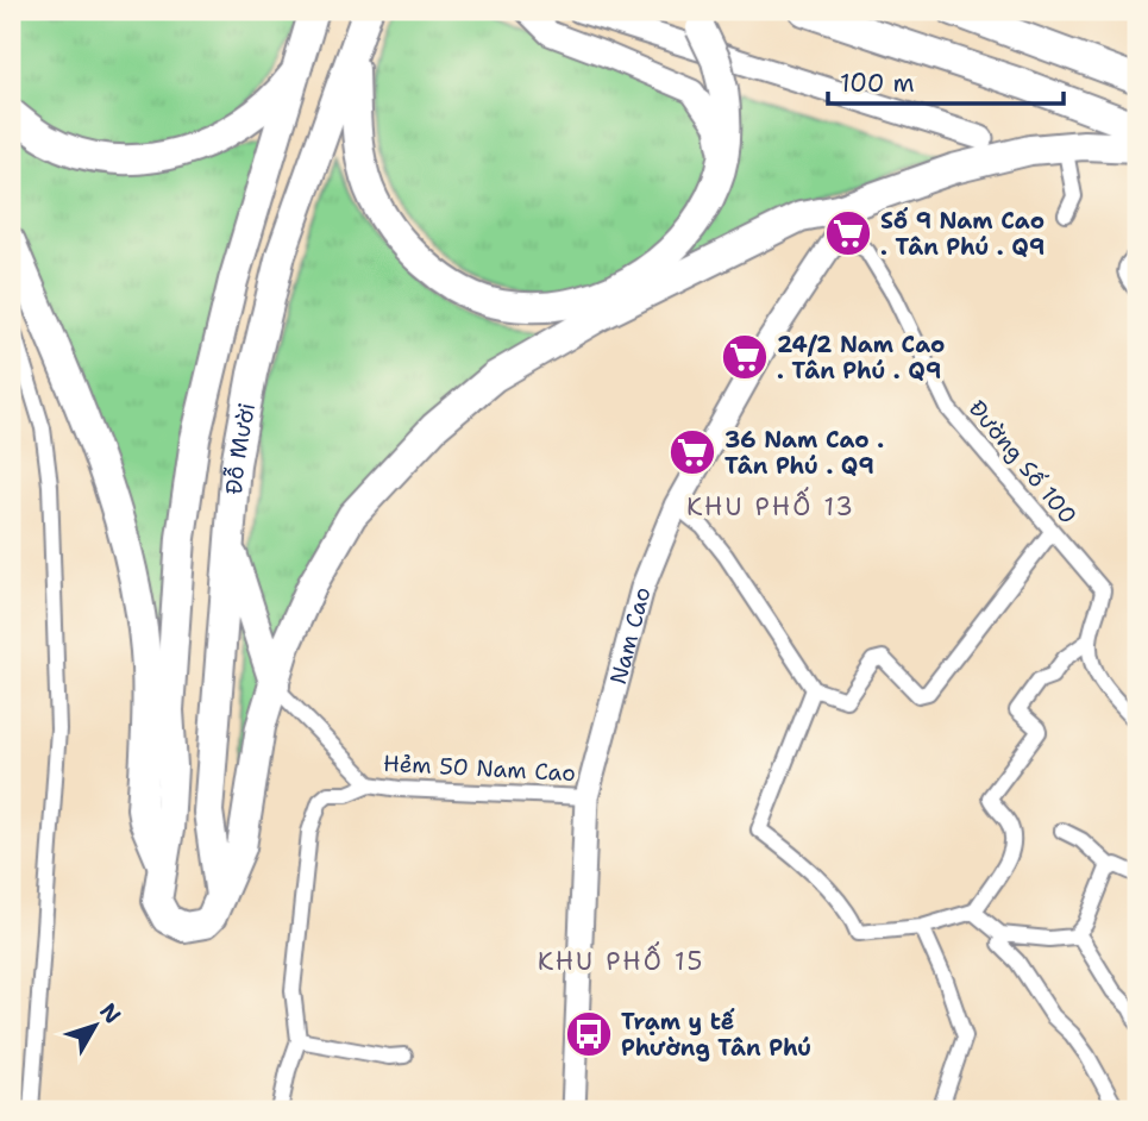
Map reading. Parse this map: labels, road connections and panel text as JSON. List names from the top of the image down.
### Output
{
  "streets": {
    "highway": ["Đỗ Mười"],
    "street": ["Đường Số 100", "Nam Cao", "Hẻm 50 Nam Cao"]
  },
  "crossings": [
    ["Đường Số 100", "Nam Cao"],
    ["Nam Cao", "Hẻm 50 Nam Cao"]
  ],
  "districts": ["KHU PHỐ 13", "KHU PHỐ 15"],
  "places": {
    "supermarket": ["Số 9 Nam Cao . Tân Phú . Q9", "24/2 Nam Cao . Tân Phú . Q9", "36 Nam Cao . Tân Phú . Q9"],
    "bus stop": ["Trạm y tế Phường Tân Phú"]
  },
  "scale_bar": "100 m",
  "north": "top right"
}
